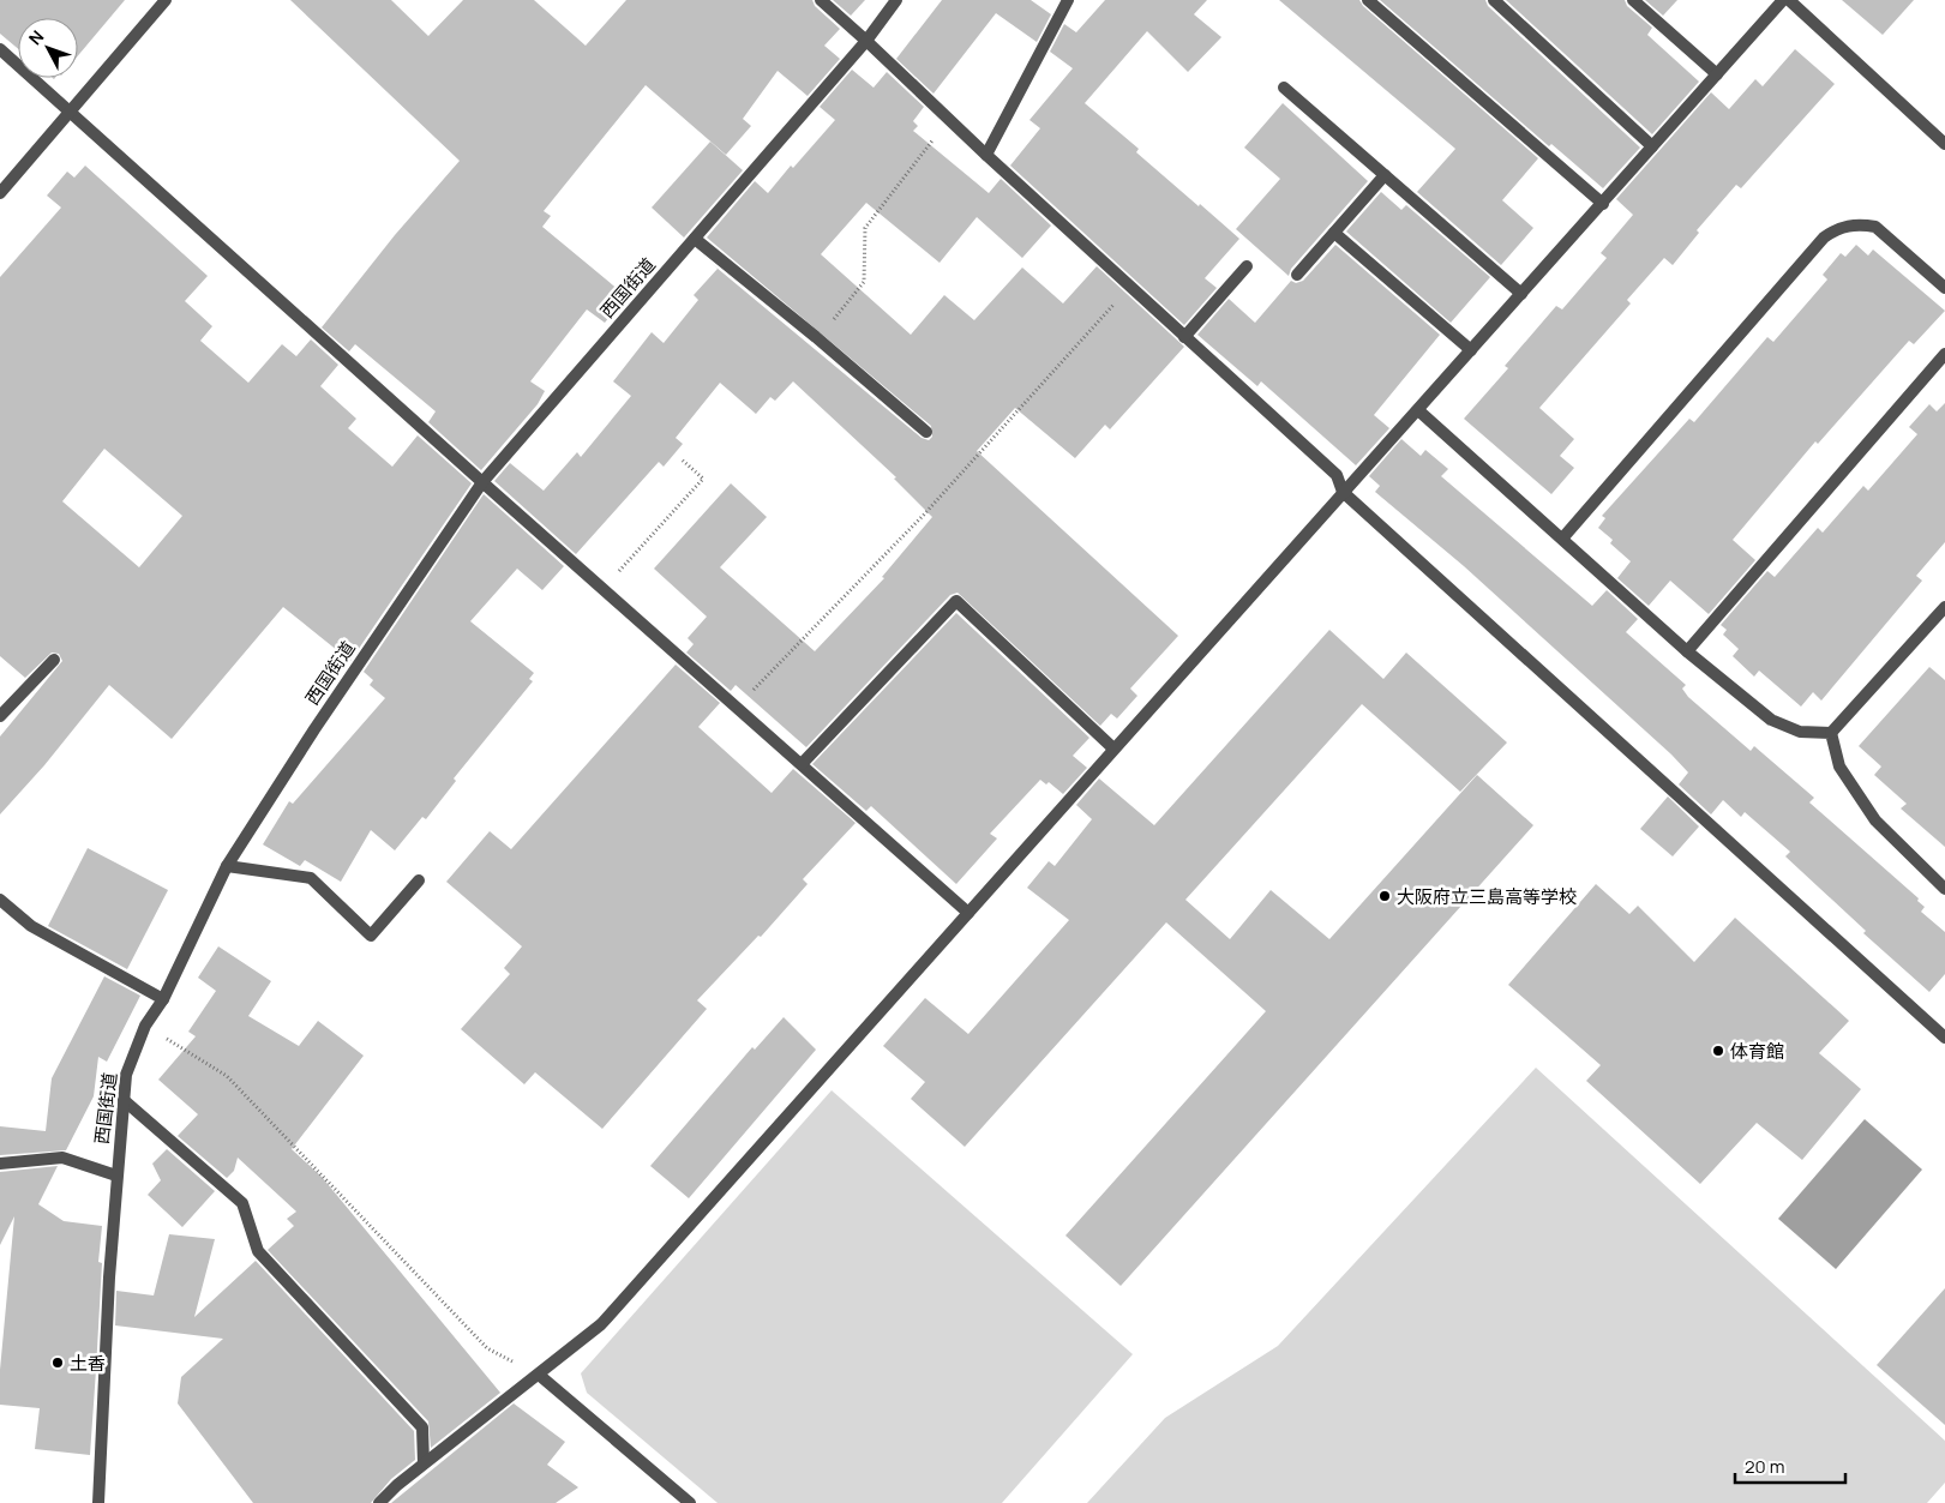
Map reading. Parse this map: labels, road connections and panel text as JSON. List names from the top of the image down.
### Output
{
  "streets": {
    "street": ["西国街道"]
  },
  "places": ["大阪府立三島高等学校", "体育館", "土香"],
  "scale_bar": "20 m",
  "north": "top left"
}
